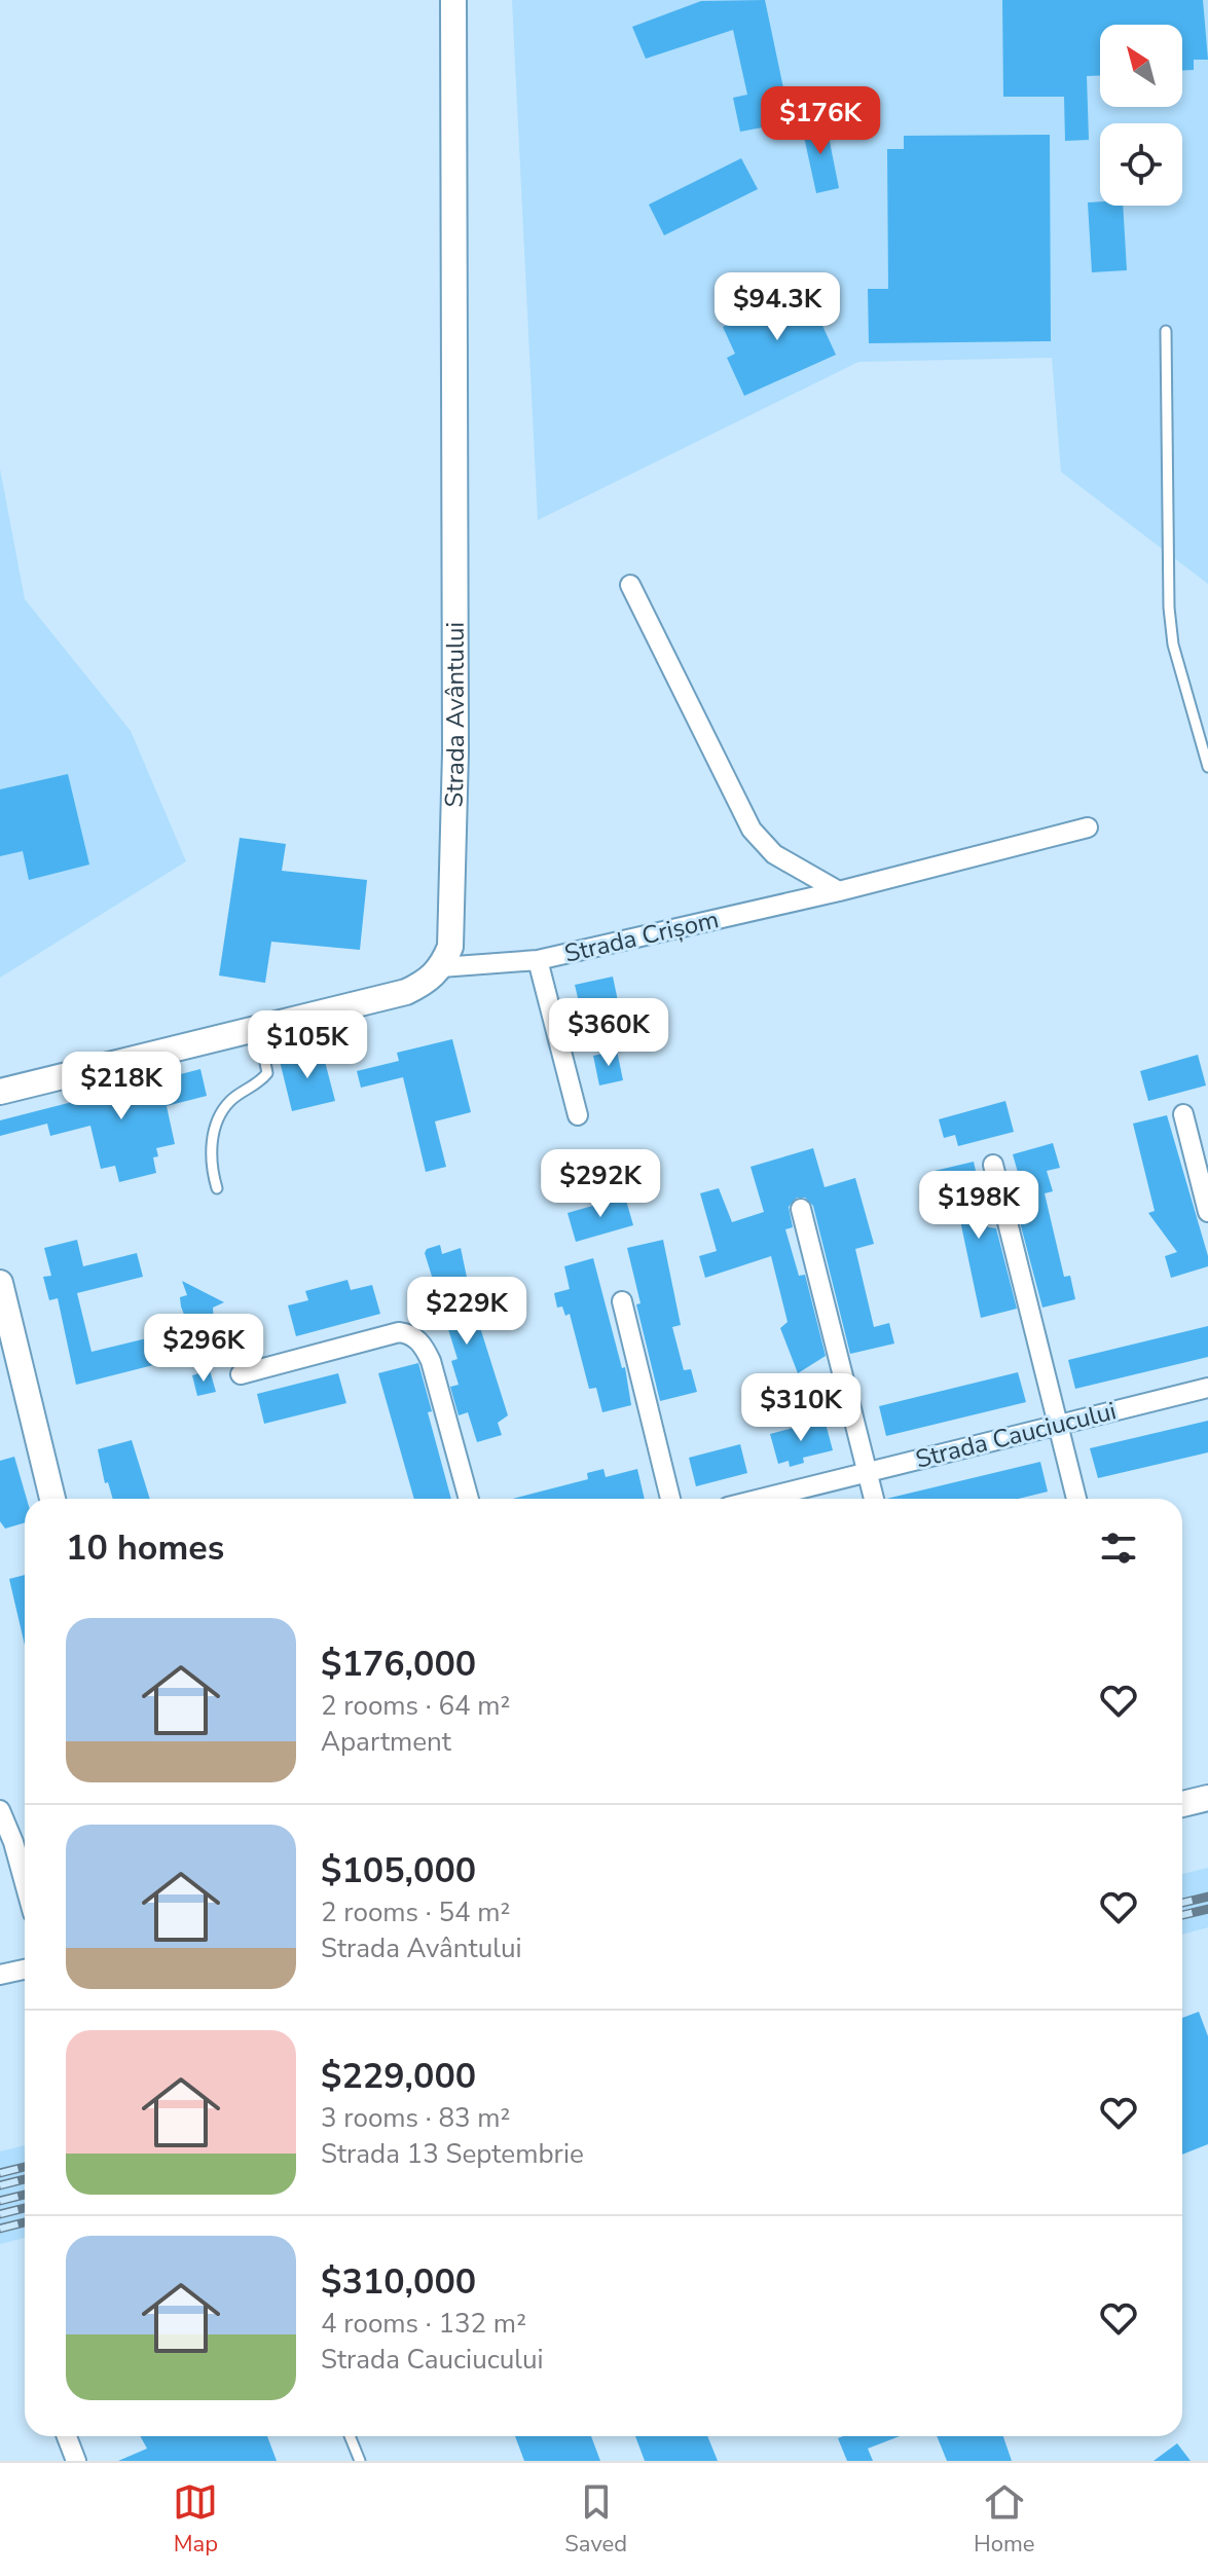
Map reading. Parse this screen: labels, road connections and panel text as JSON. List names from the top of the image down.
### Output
{
  "streets": {
    "main road": ["Strada Avântului"],
    "street": ["Strada Crișom", "Strada Cauciucului"]
  },
  "crossings": [
    ["Strada Avântului", "Strada Crișom"]
  ],
  "north": "top left",
  "page": {
    "price": [
      "$176K",
      "$94.3K",
      "$360K",
      "$105K",
      "$218K",
      "$292K",
      "$198K",
      "$229K",
      "$296K",
      "$310K"
    ],
    "heading": "10 homes",
    "list": [
      {
        "name": "$176,000",
        "note": "2 rooms · 64 m² · Apartment"
      },
      {
        "name": "$105,000",
        "note": "2 rooms · 54 m² · Strada Avântului"
      },
      {
        "name": "$229,000",
        "note": "3 rooms · 83 m² · Strada 13 Septembrie"
      },
      {
        "name": "$310,000",
        "note": "4 rooms · 132 m² · Strada Cauciucului"
      }
    ],
    "tabs": ["Map", "Saved", "Home"]
  }
}
